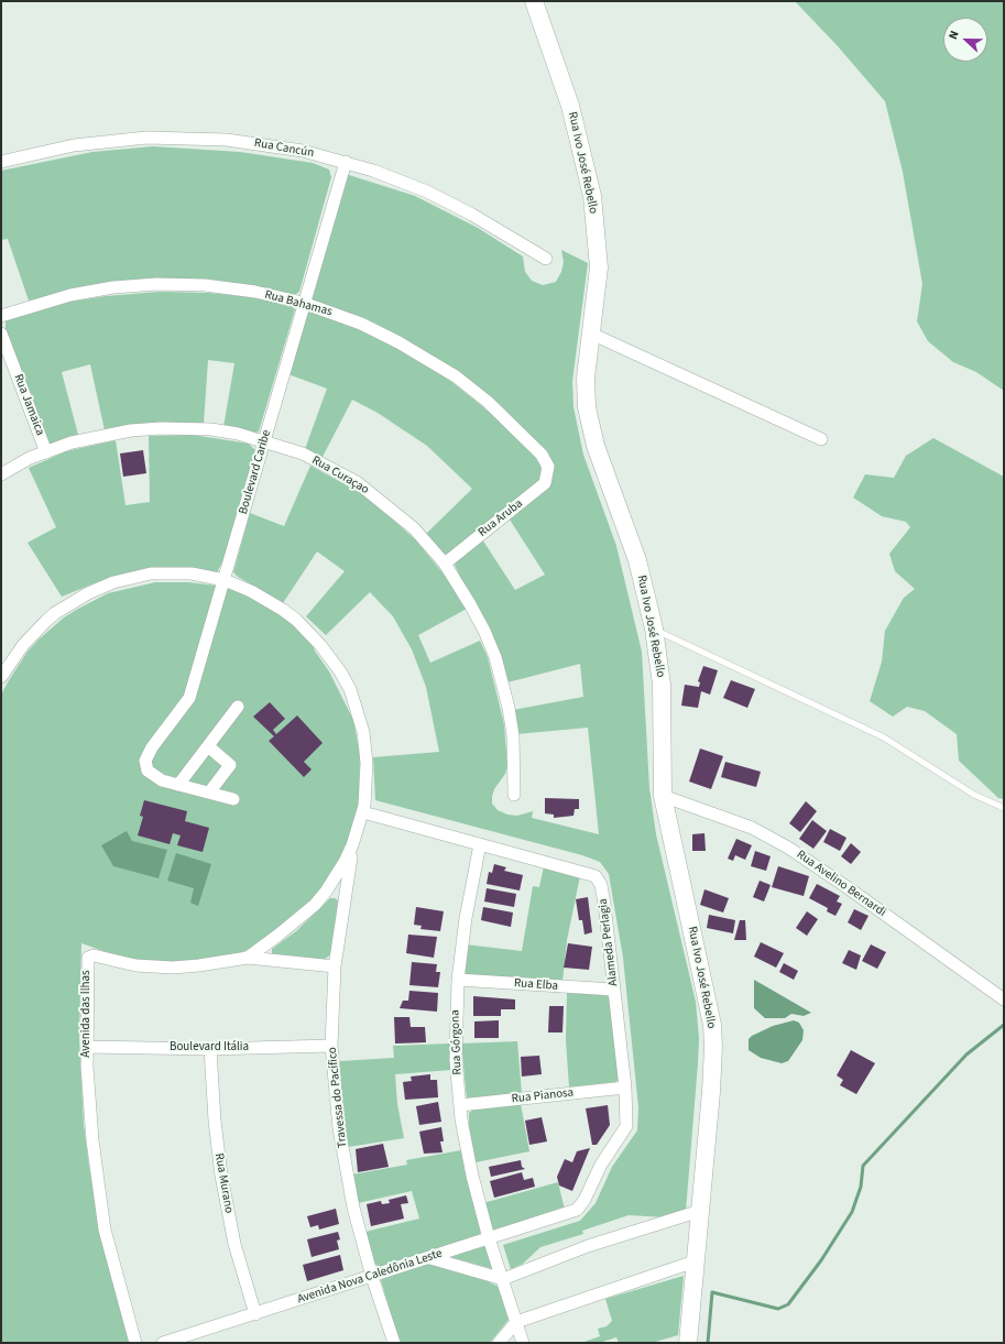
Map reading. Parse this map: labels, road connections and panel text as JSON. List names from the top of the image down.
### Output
{
  "streets": {
    "street": [
      "Rua Cancún",
      "Rua Ivo José Rebello",
      "Rua Bahamas",
      "Rua Jamaica",
      "Boulevard Caribe",
      "Rua Curaçao",
      "Rua Aruba",
      "Rua Avelino Bernardi",
      "Alameda Perlagia",
      "Rua Elba",
      "Avenida das Ilhas",
      "Rua Górgona",
      "Boulevard Itália",
      "Rua Pianosa",
      "Travessa do Pacífico",
      "Rua Murano",
      "Avenida Nova Caledônia Leste"
    ]
  },
  "crossings": [
    ["Rua Cancún", "Boulevard Caribe"],
    ["Rua Ivo José Rebello", "Rua Avelino Bernardi"],
    ["Rua Bahamas", "Boulevard Caribe"],
    ["Rua Bahamas", "Rua Aruba"],
    ["Rua Jamaica", "Rua Curaçao"],
    ["Boulevard Caribe", "Rua Curaçao"],
    ["Boulevard Caribe", "Avenida das Ilhas"],
    ["Rua Curaçao", "Rua Aruba"],
    ["Alameda Perlagia", "Rua Elba"],
    ["Alameda Perlagia", "Avenida das Ilhas"],
    ["Alameda Perlagia", "Rua Górgona"],
    ["Alameda Perlagia", "Rua Pianosa"],
    ["Alameda Perlagia", "Avenida Nova Caledônia Leste"],
    ["Rua Elba", "Rua Górgona"],
    ["Avenida das Ilhas", "Boulevard Itália"],
    ["Avenida das Ilhas", "Travessa do Pacífico"],
    ["Rua Górgona", "Rua Pianosa"],
    ["Rua Górgona", "Avenida Nova Caledônia Leste"],
    ["Boulevard Itália", "Travessa do Pacífico"],
    ["Boulevard Itália", "Rua Murano"],
    ["Travessa do Pacífico", "Avenida Nova Caledônia Leste"],
    ["Rua Murano", "Avenida Nova Caledônia Leste"]
  ],
  "north": "left"
}
